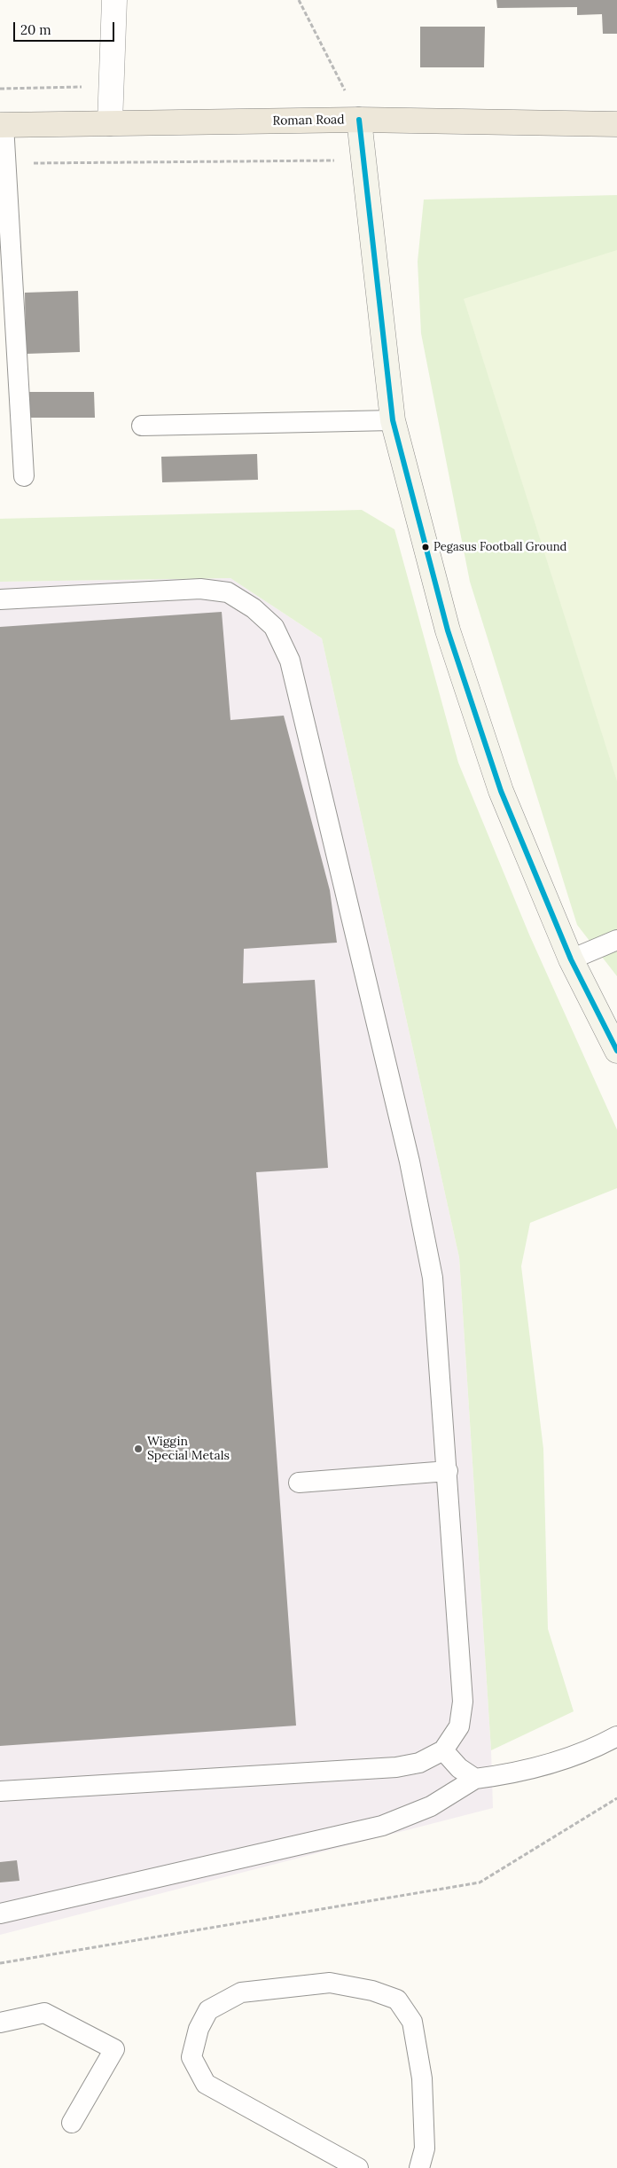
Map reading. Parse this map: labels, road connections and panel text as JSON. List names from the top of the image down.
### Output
{
  "streets": {
    "main road": ["Roman Road"]
  },
  "places": ["Pegasus Football Ground", "Wiggin Special Metals"],
  "scale_bar": "20 m"
}
